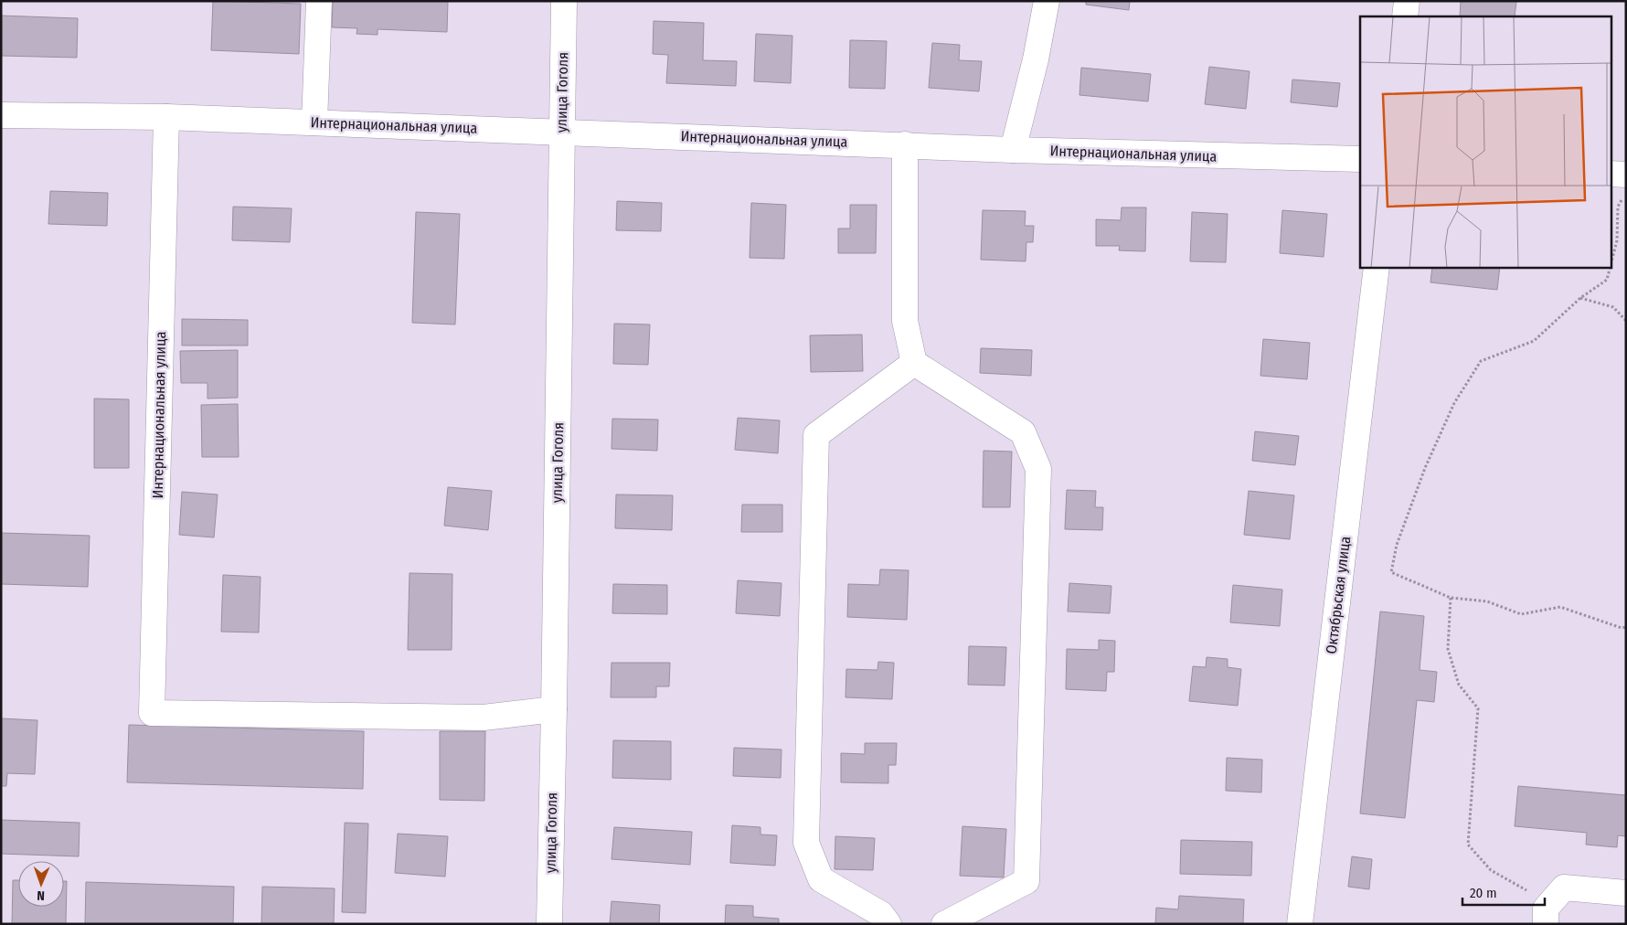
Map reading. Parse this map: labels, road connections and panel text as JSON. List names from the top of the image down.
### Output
{
  "streets": {
    "street": ["улица Гоголя", "Интернациональная улица", "Октябрьская улица"]
  },
  "crossings": [
    ["улица Гоголя", "Интернациональная улица"]
  ],
  "scale_bar": "20 m",
  "north": "bottom"
}
